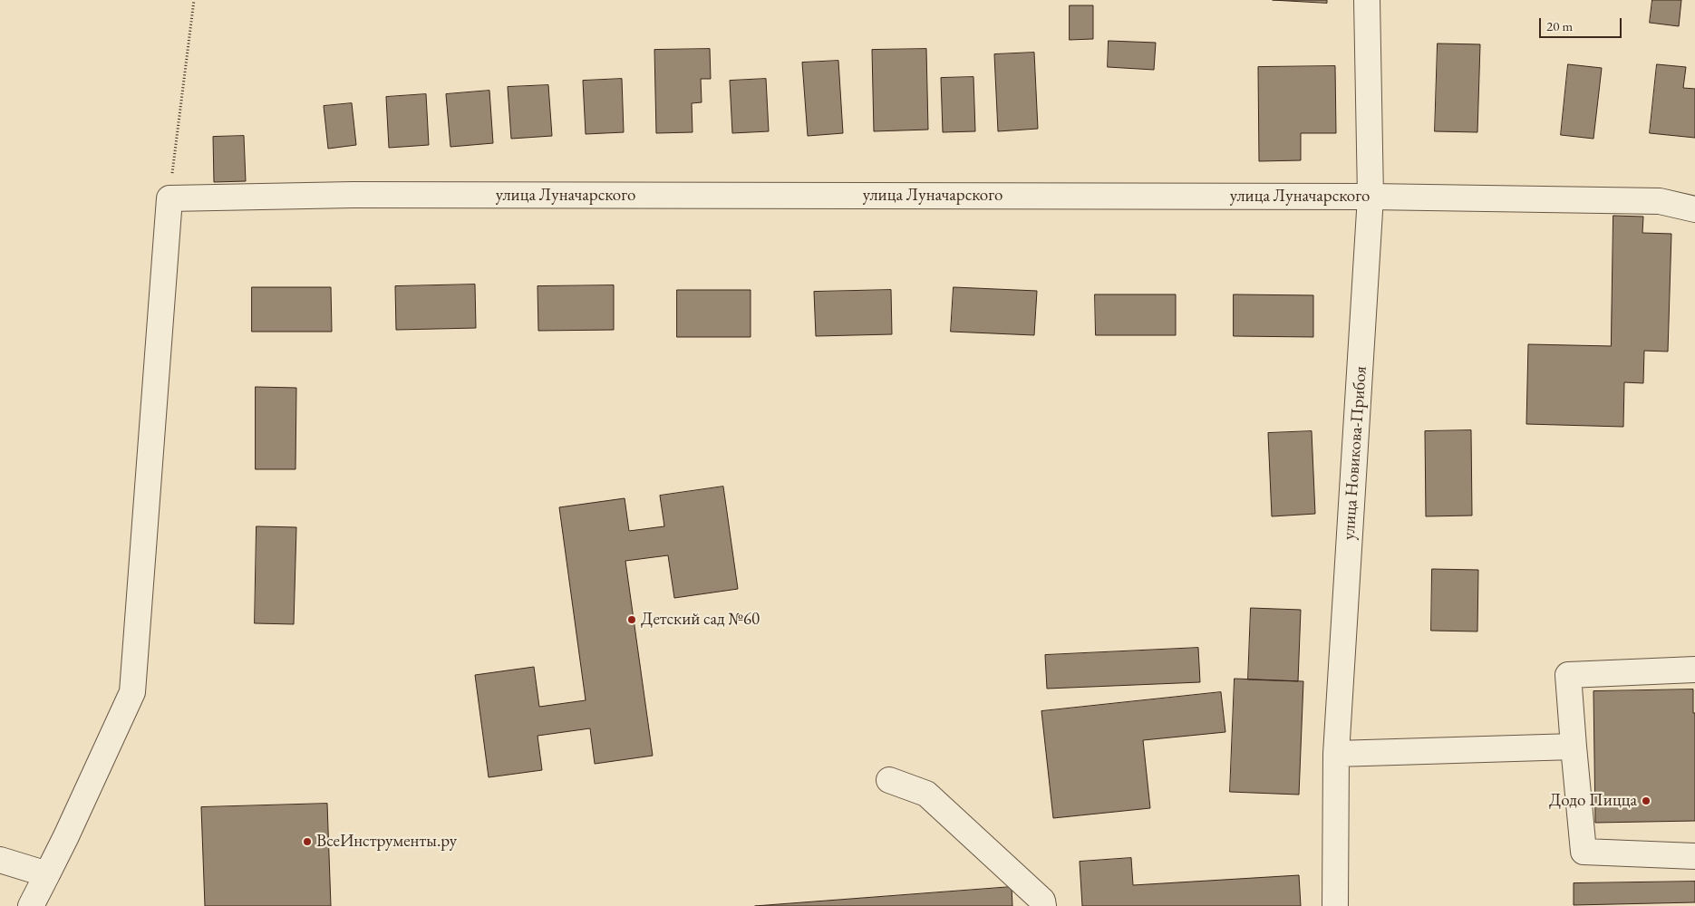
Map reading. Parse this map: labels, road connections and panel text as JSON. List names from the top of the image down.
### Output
{
  "streets": {
    "street": ["улица Луначарского", "улица Новикова-Прибоя"]
  },
  "crossings": [
    ["улица Луначарского", "улица Новикова-Прибоя"]
  ],
  "places": ["Детский сад №60", "Додо Пицца", "ВсеИнструменты.ру"],
  "scale_bar": "20 m"
}
